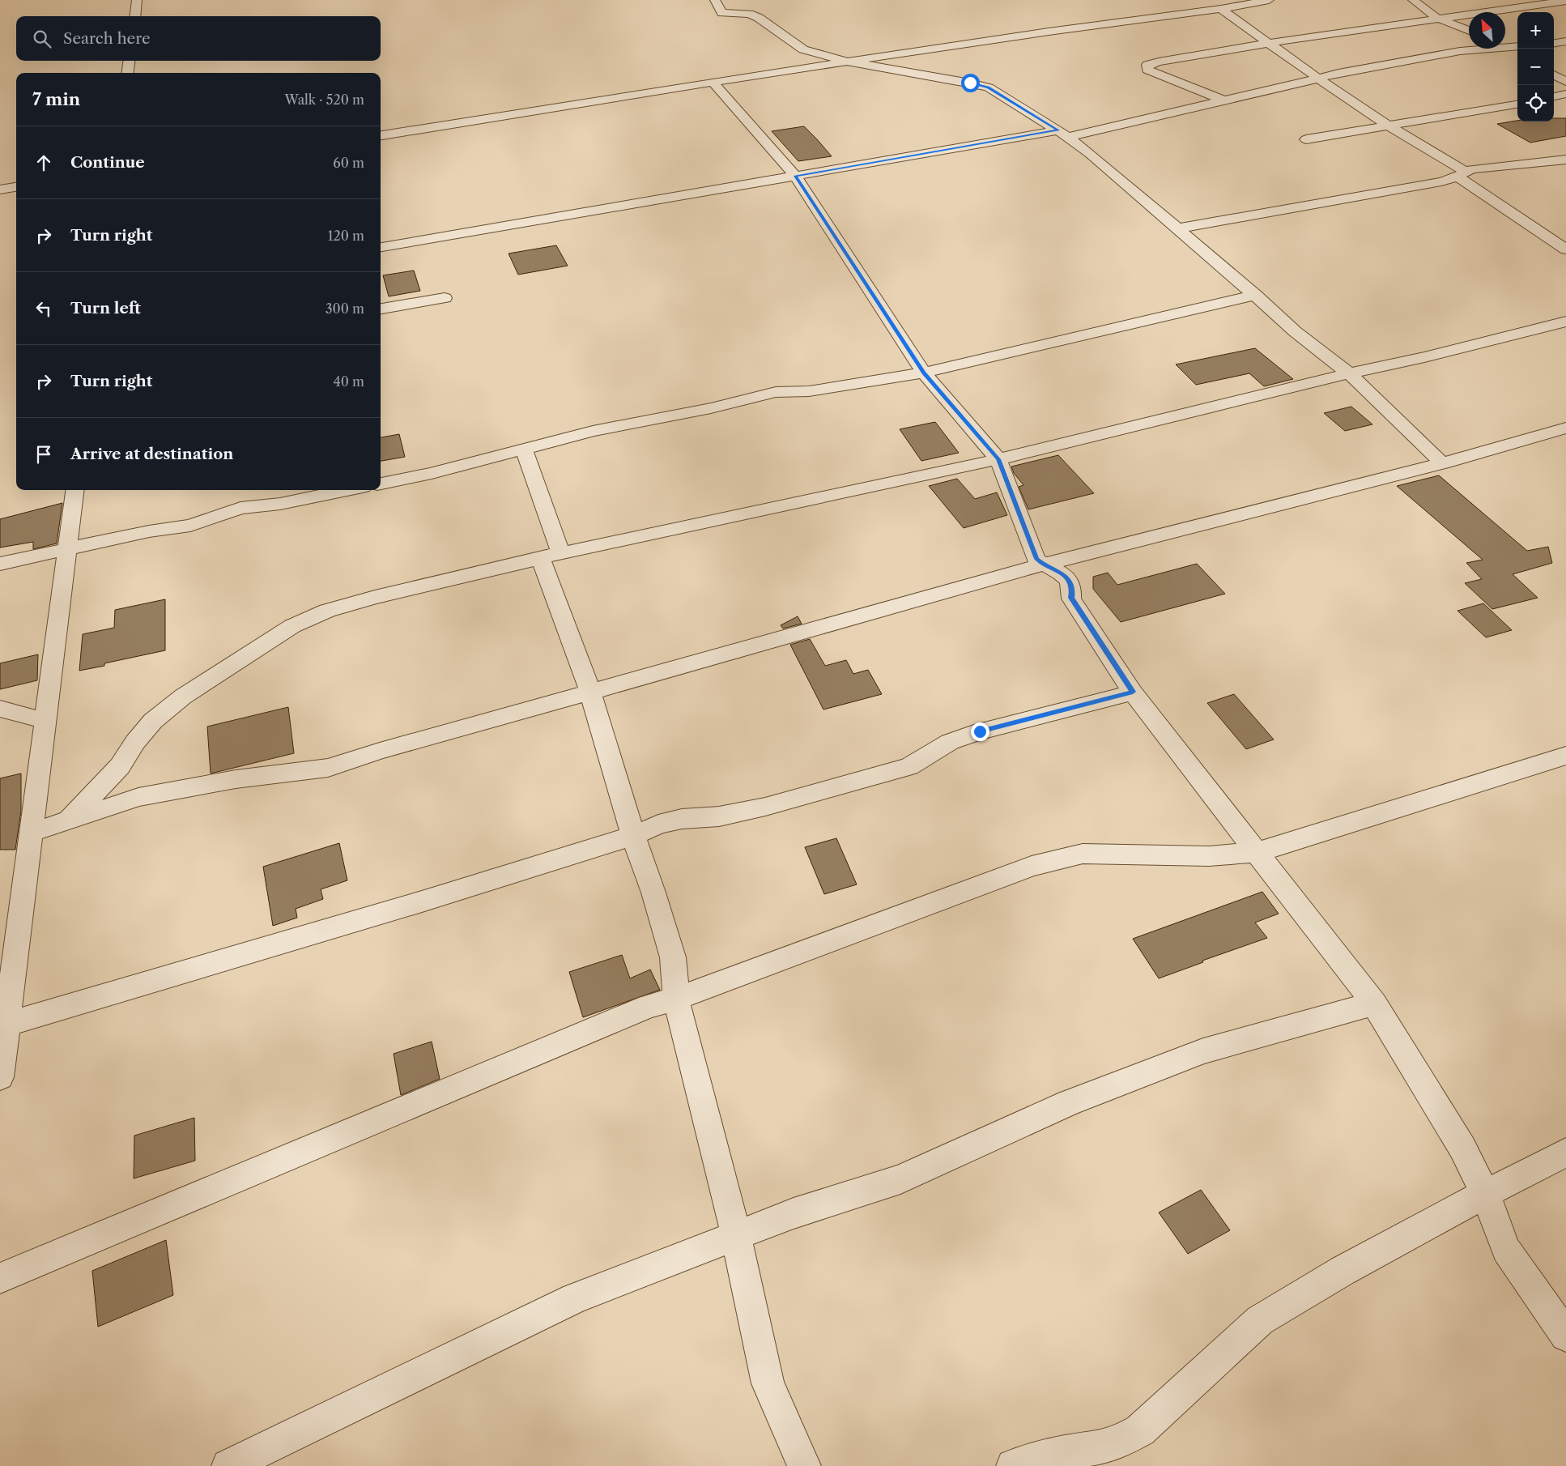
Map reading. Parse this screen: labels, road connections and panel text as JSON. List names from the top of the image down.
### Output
{
  "north": "top left",
  "page": {
    "map_buttons": ["+", "−"],
    "search": "Search here",
    "heading": ["7 min", "Walk · 520 m"],
    "list": [
      ["Continue", "60 m"],
      ["Turn right", "120 m"],
      ["Turn left", "300 m"],
      ["Turn right", "40 m"],
      "Arrive at destination"
    ]
  }
}
